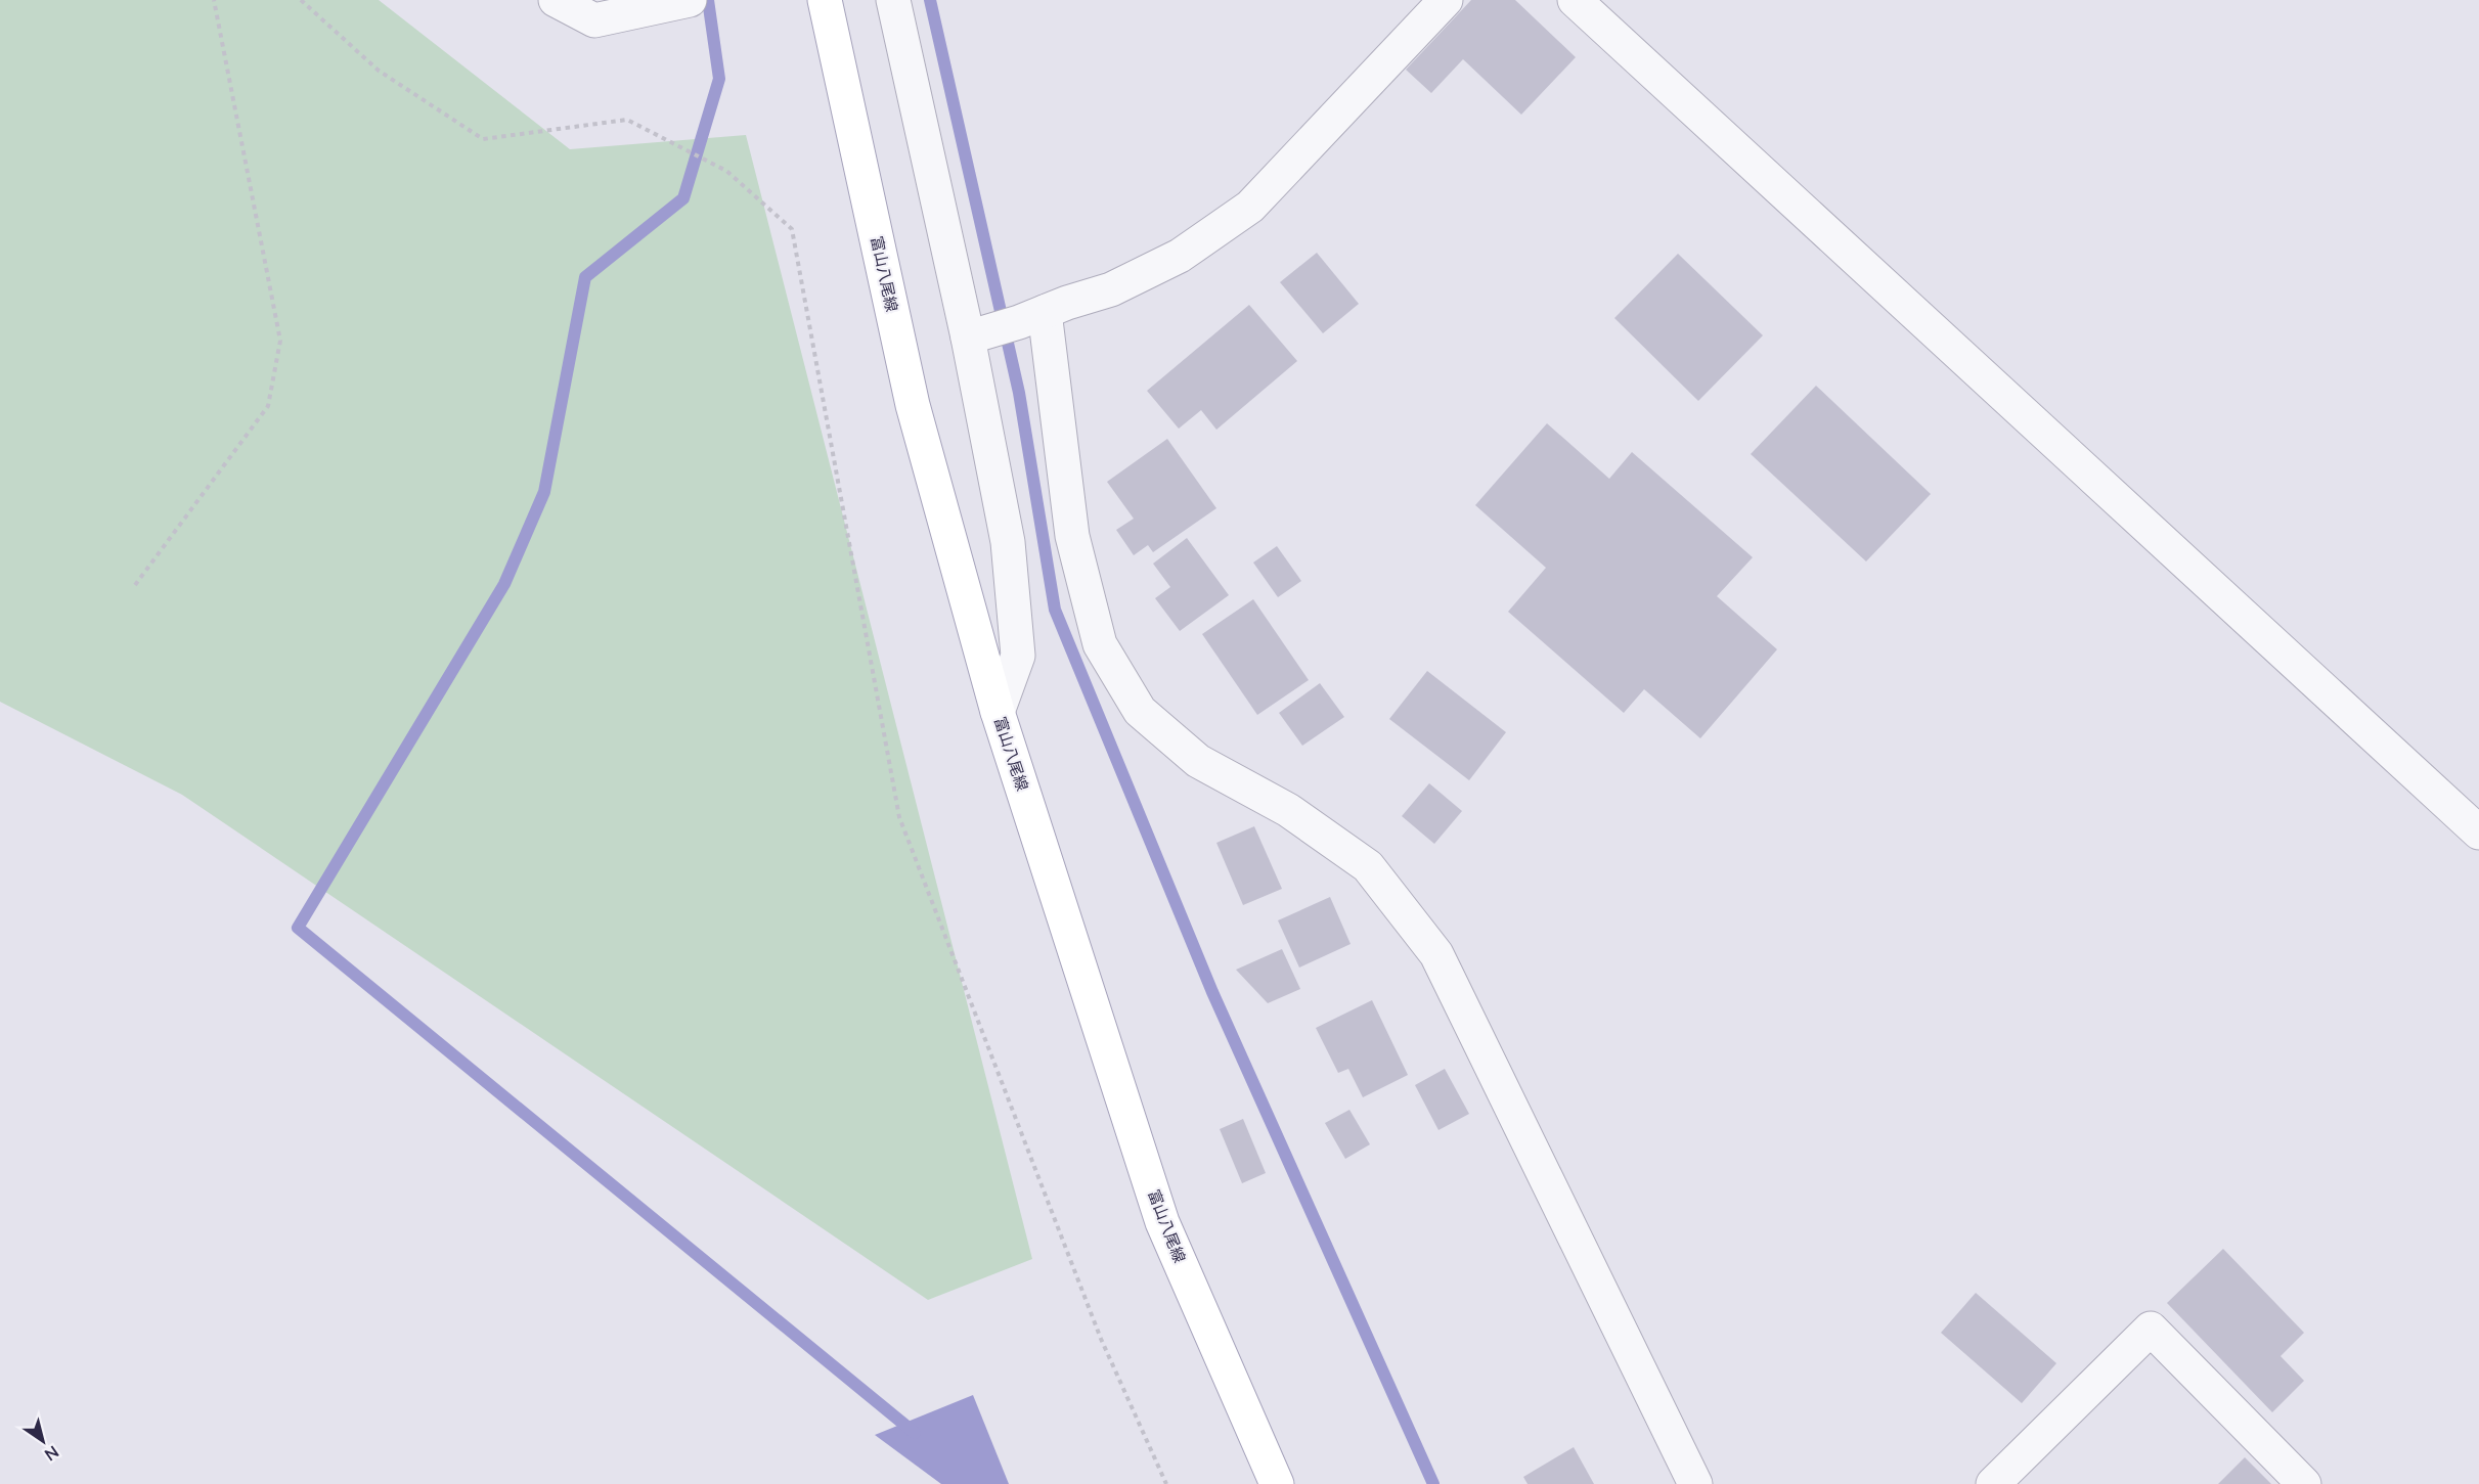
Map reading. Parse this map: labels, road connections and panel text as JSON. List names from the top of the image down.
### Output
{
  "streets": {
    "main road": ["富山八尾線"]
  },
  "north": "bottom right"
}
